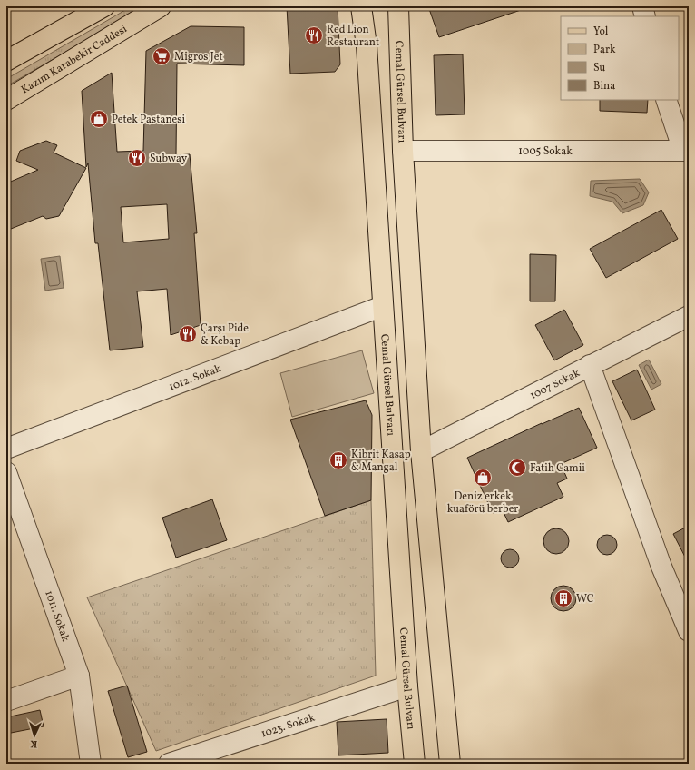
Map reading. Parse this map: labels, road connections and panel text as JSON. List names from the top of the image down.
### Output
{
  "streets": {
    "main road": ["Kazım Karabekir Caddesi", "Cemal Gürsel Bulvarı"],
    "street": [
      "1005 Sokak",
      "1012. Sokak",
      "1007 Sokak",
      "1011. Sokak",
      "1023. Sokak"
    ]
  },
  "crossings": [
    ["Cemal Gürsel Bulvarı", "1005 Sokak"],
    ["Cemal Gürsel Bulvarı", "1012. Sokak"],
    ["Cemal Gürsel Bulvarı", "1007 Sokak"],
    ["Cemal Gürsel Bulvarı", "1023. Sokak"]
  ],
  "places": {
    "restaurant": ["Red Lion Restaurant", "Subway", "Çarşı Pide & Kebap"],
    "supermarket": ["Migros Jet"],
    "shop": ["Petek Pastanesi", "Deniz erkek kuaförü berber"],
    "building": ["Kibrit Kasap & Mangal", "WC"],
    "mosque": ["Fatih Camii"]
  },
  "legend": [
    "Yol",
    "Park",
    "Su",
    "Bina"
  ],
  "north": "bottom"
}
